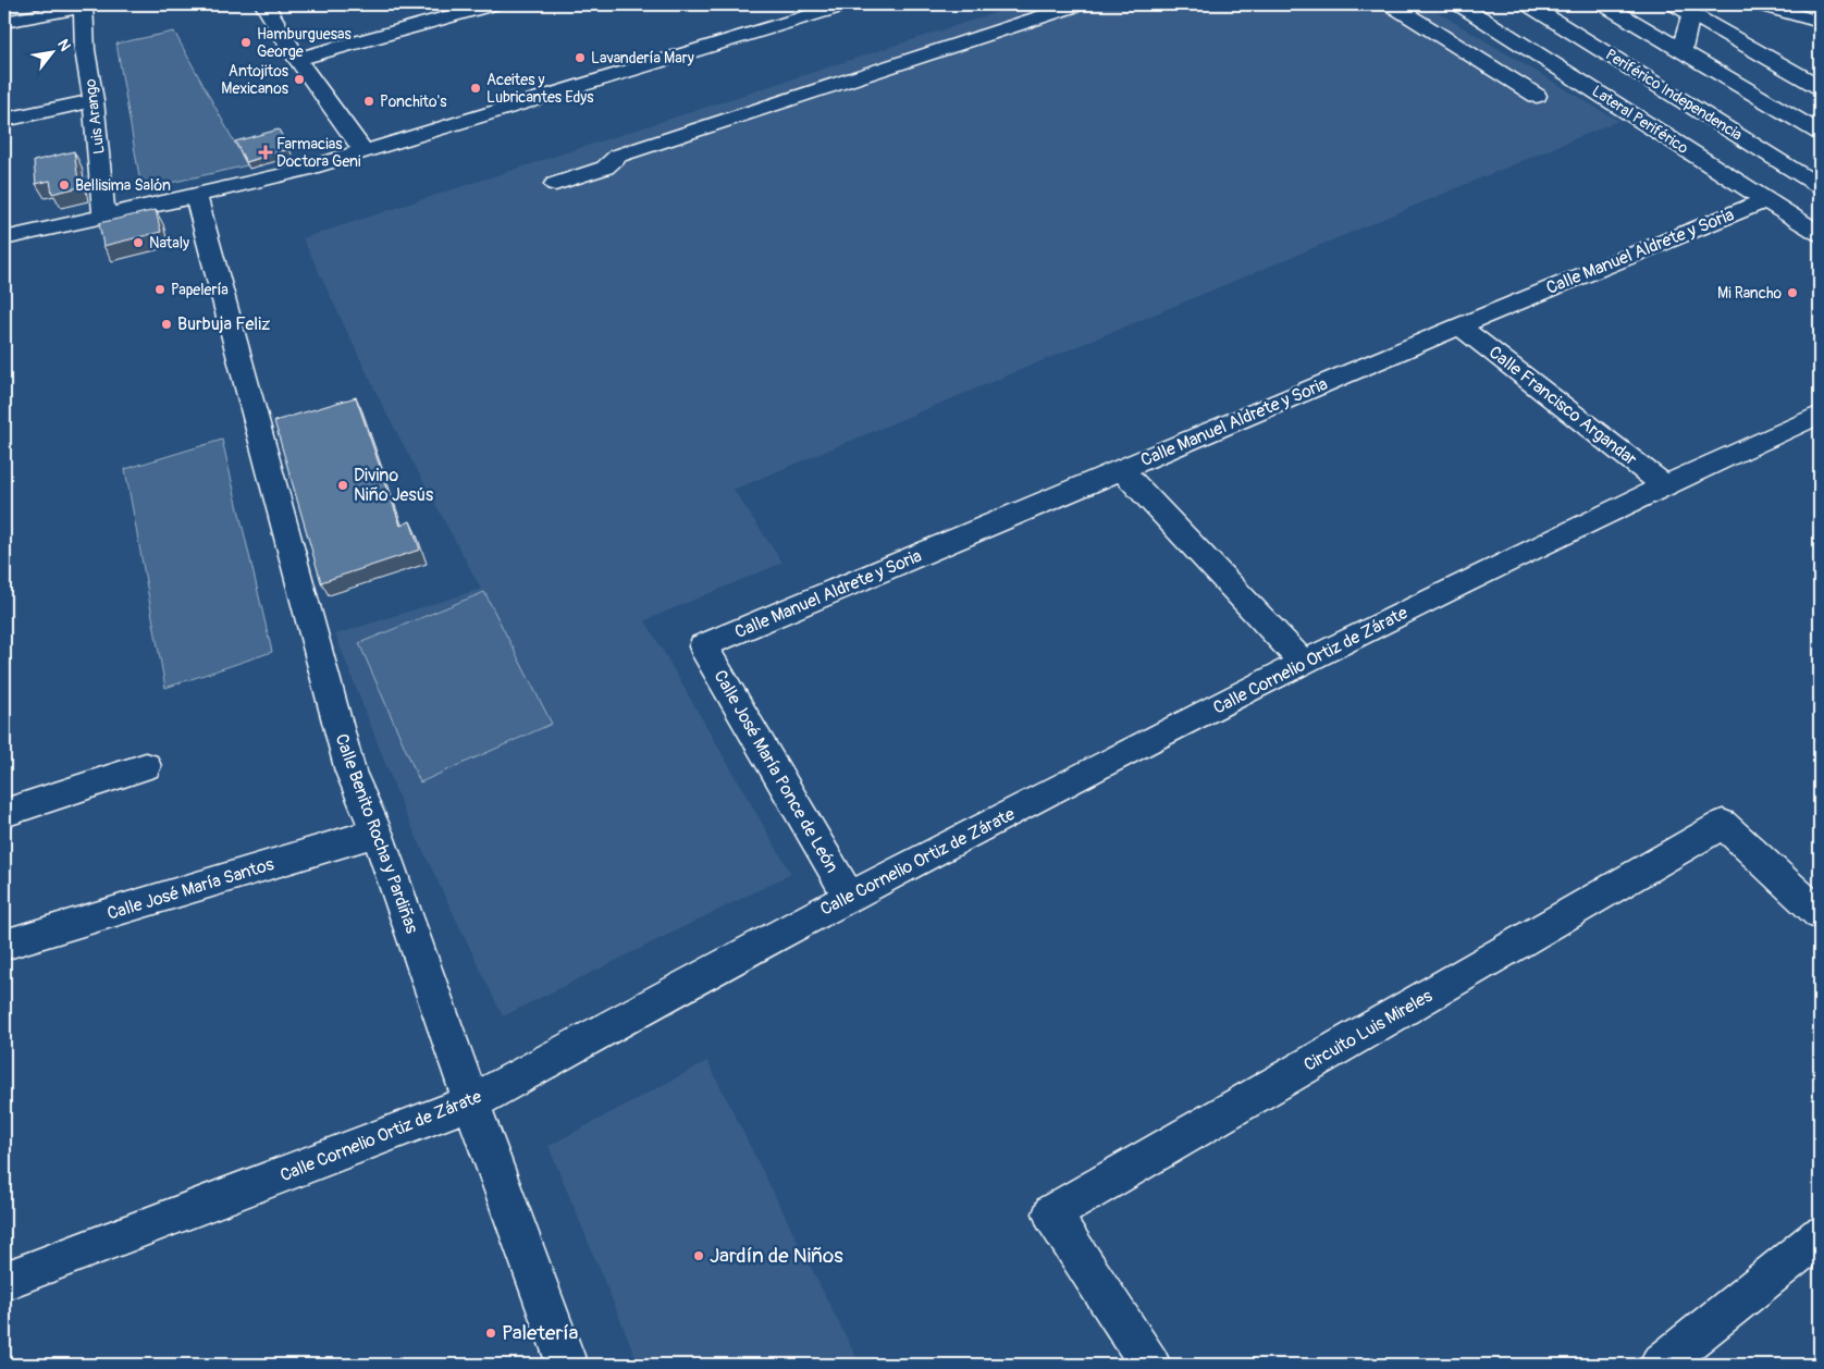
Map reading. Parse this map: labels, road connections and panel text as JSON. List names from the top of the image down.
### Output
{
  "streets": {
    "main road": [
      "Periférico Independencia",
      "Luis Arango",
      "Lateral Periférico",
      "Calle Manuel Aldrete y Soria",
      "Calle Francisco Argandar",
      "Calle Cornelio Ortiz de Zárate",
      "Calle José María Ponce de León",
      "Calle Benito Rocha y Pardiñas",
      "Calle José María Santos",
      "Circuito Luis Mireles"
    ]
  },
  "crossings": [
    ["Lateral Periférico", "Calle Manuel Aldrete y Soria"],
    ["Calle Manuel Aldrete y Soria", "Calle Francisco Argandar"],
    ["Calle Manuel Aldrete y Soria", "Calle José María Ponce de León"],
    ["Calle Francisco Argandar", "Calle Cornelio Ortiz de Zárate"],
    ["Calle Cornelio Ortiz de Zárate", "Calle José María Ponce de León"],
    ["Calle Cornelio Ortiz de Zárate", "Calle Benito Rocha y Pardiñas"],
    ["Calle Benito Rocha y Pardiñas", "Calle José María Santos"]
  ],
  "places": {
    "other": [
      "Hamburguesas George",
      "Lavandería Mary",
      "Antojitos Mexicanos",
      "Aceites y Lubricantes Edys",
      "Ponchito's",
      "Bellisima Salón",
      "Nataly",
      "Papelería",
      "Mi Rancho",
      "Burbuja Feliz",
      "Divino Niño Jesús",
      "Jardín de Niños",
      "Paletería"
    ],
    "health": ["Farmacias Doctora Geni"]
  },
  "north": "top right"
}
